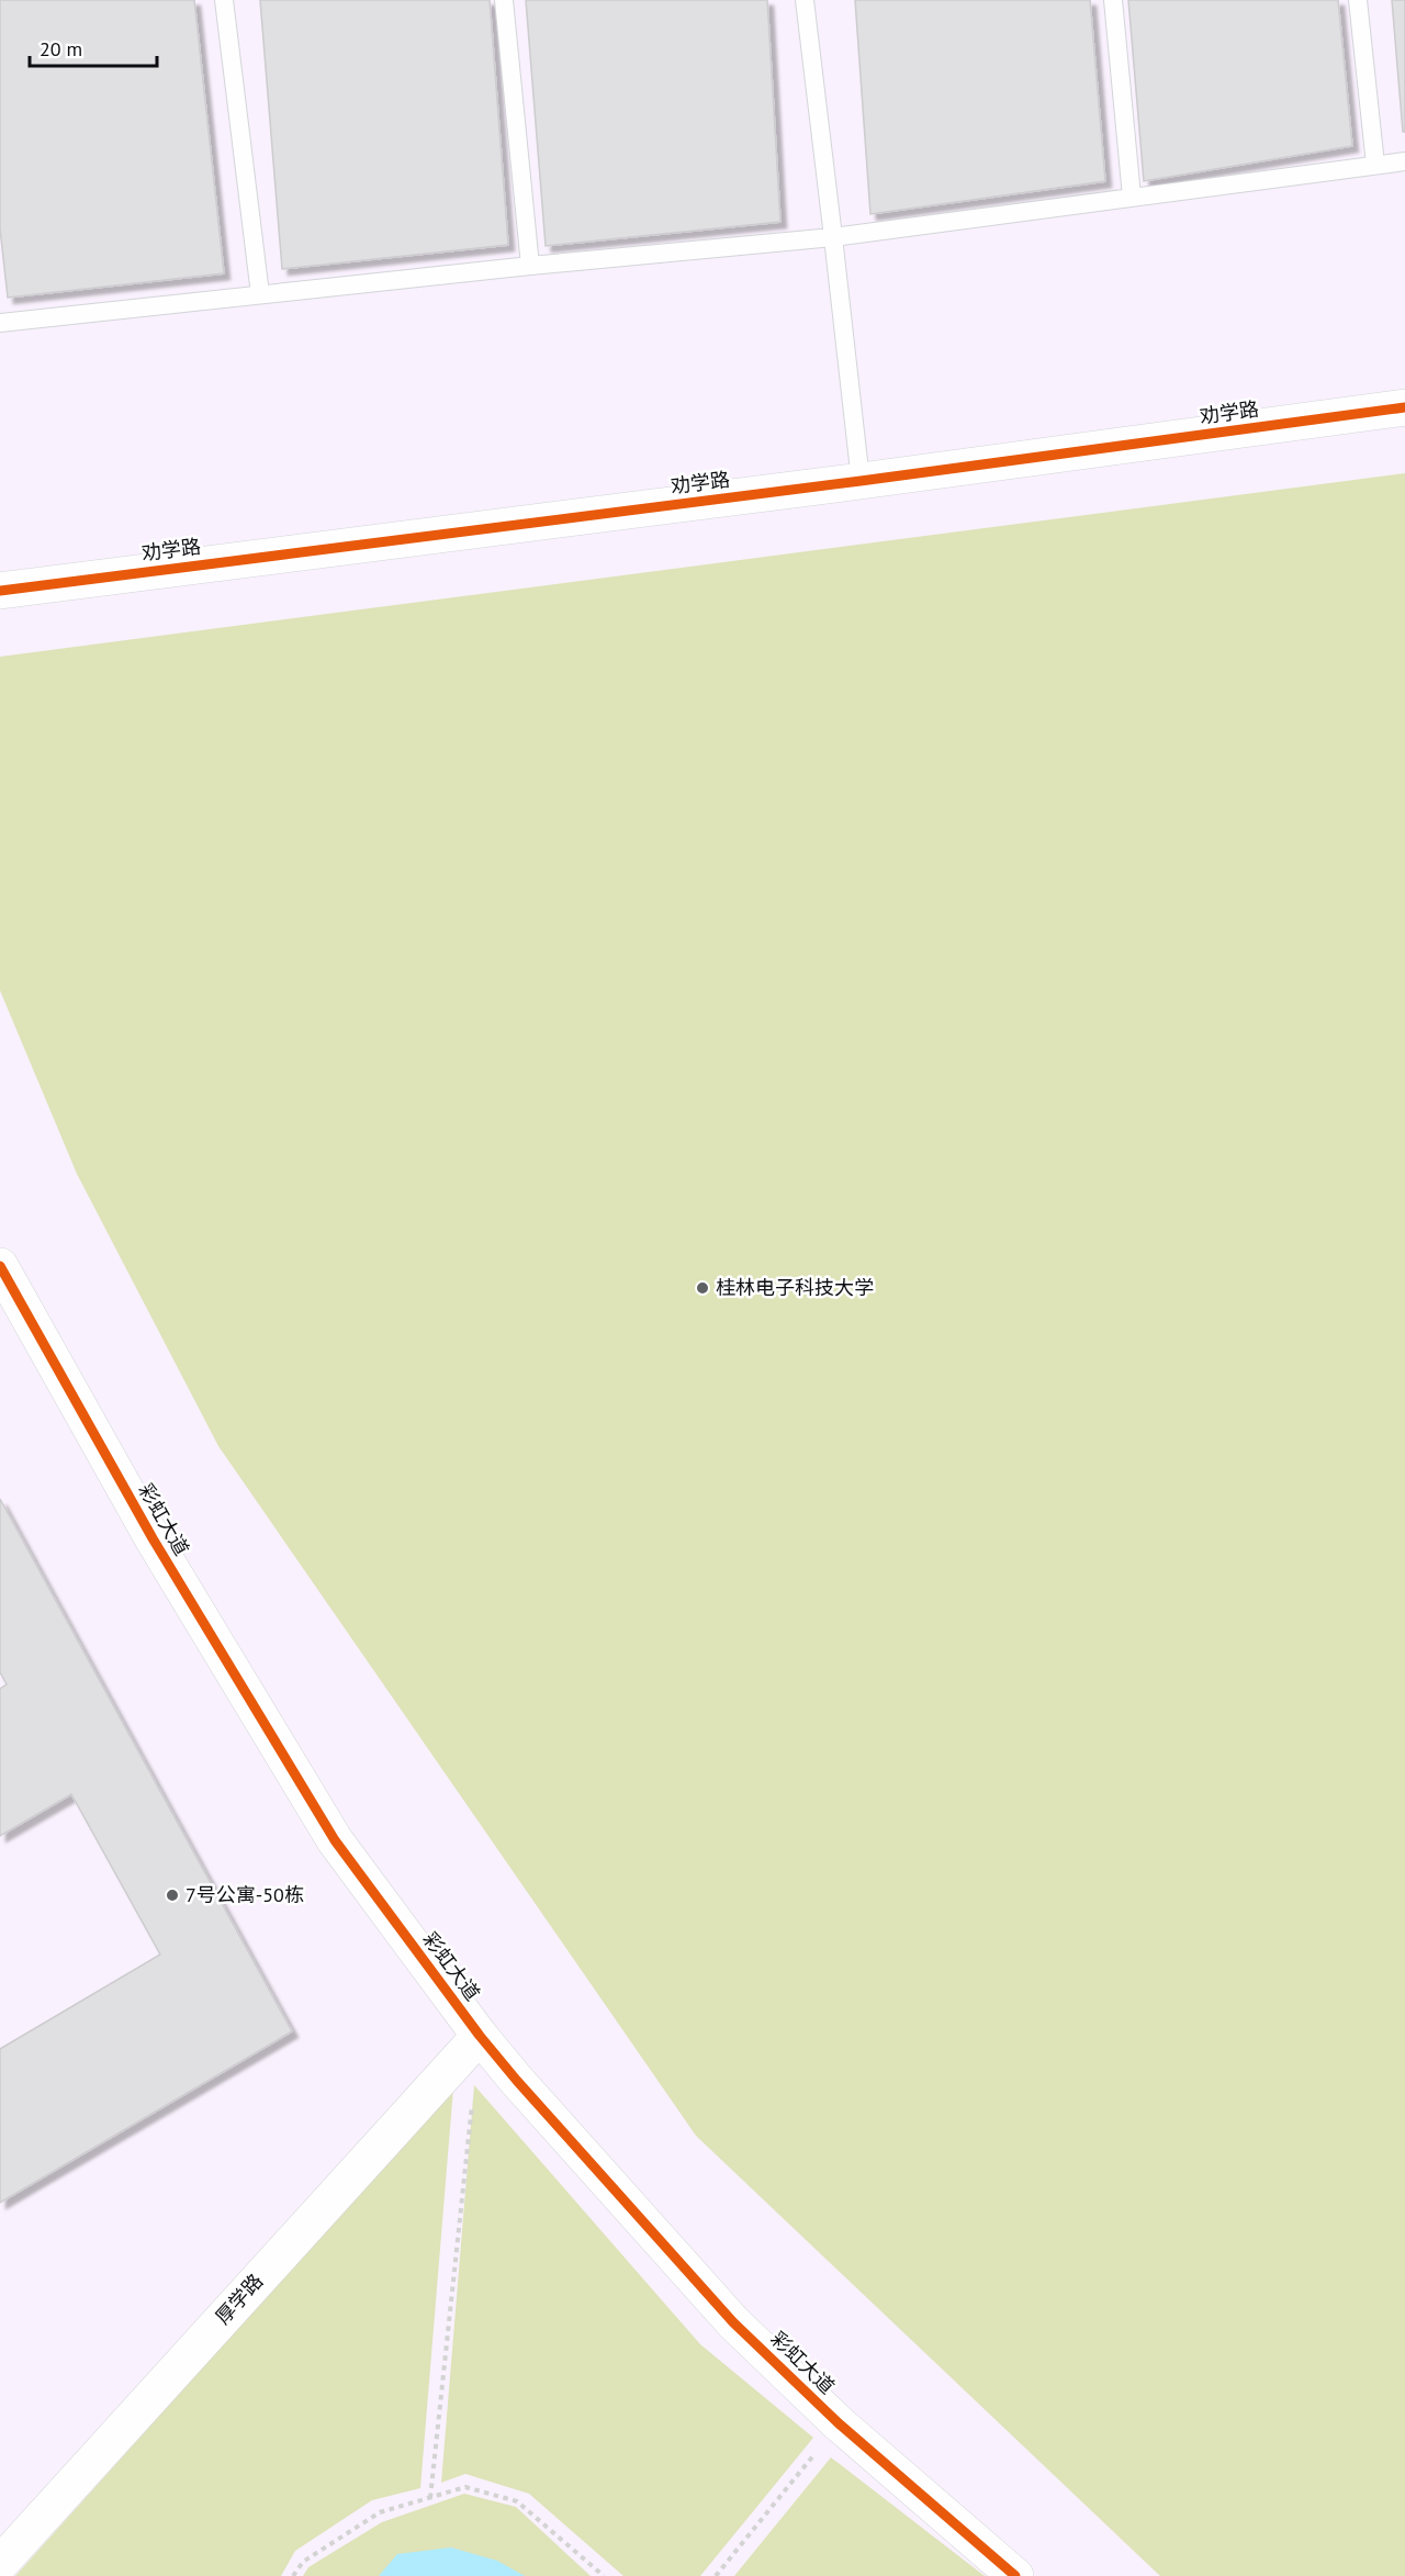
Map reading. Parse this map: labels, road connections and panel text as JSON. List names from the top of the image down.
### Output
{
  "streets": {
    "street": ["劝学路", "彩虹大道", "厚学路"]
  },
  "crossings": [
    ["彩虹大道", "厚学路"]
  ],
  "places": ["桂林电子科技大学", "7号公寓-50栋"],
  "scale_bar": "20 m"
}
